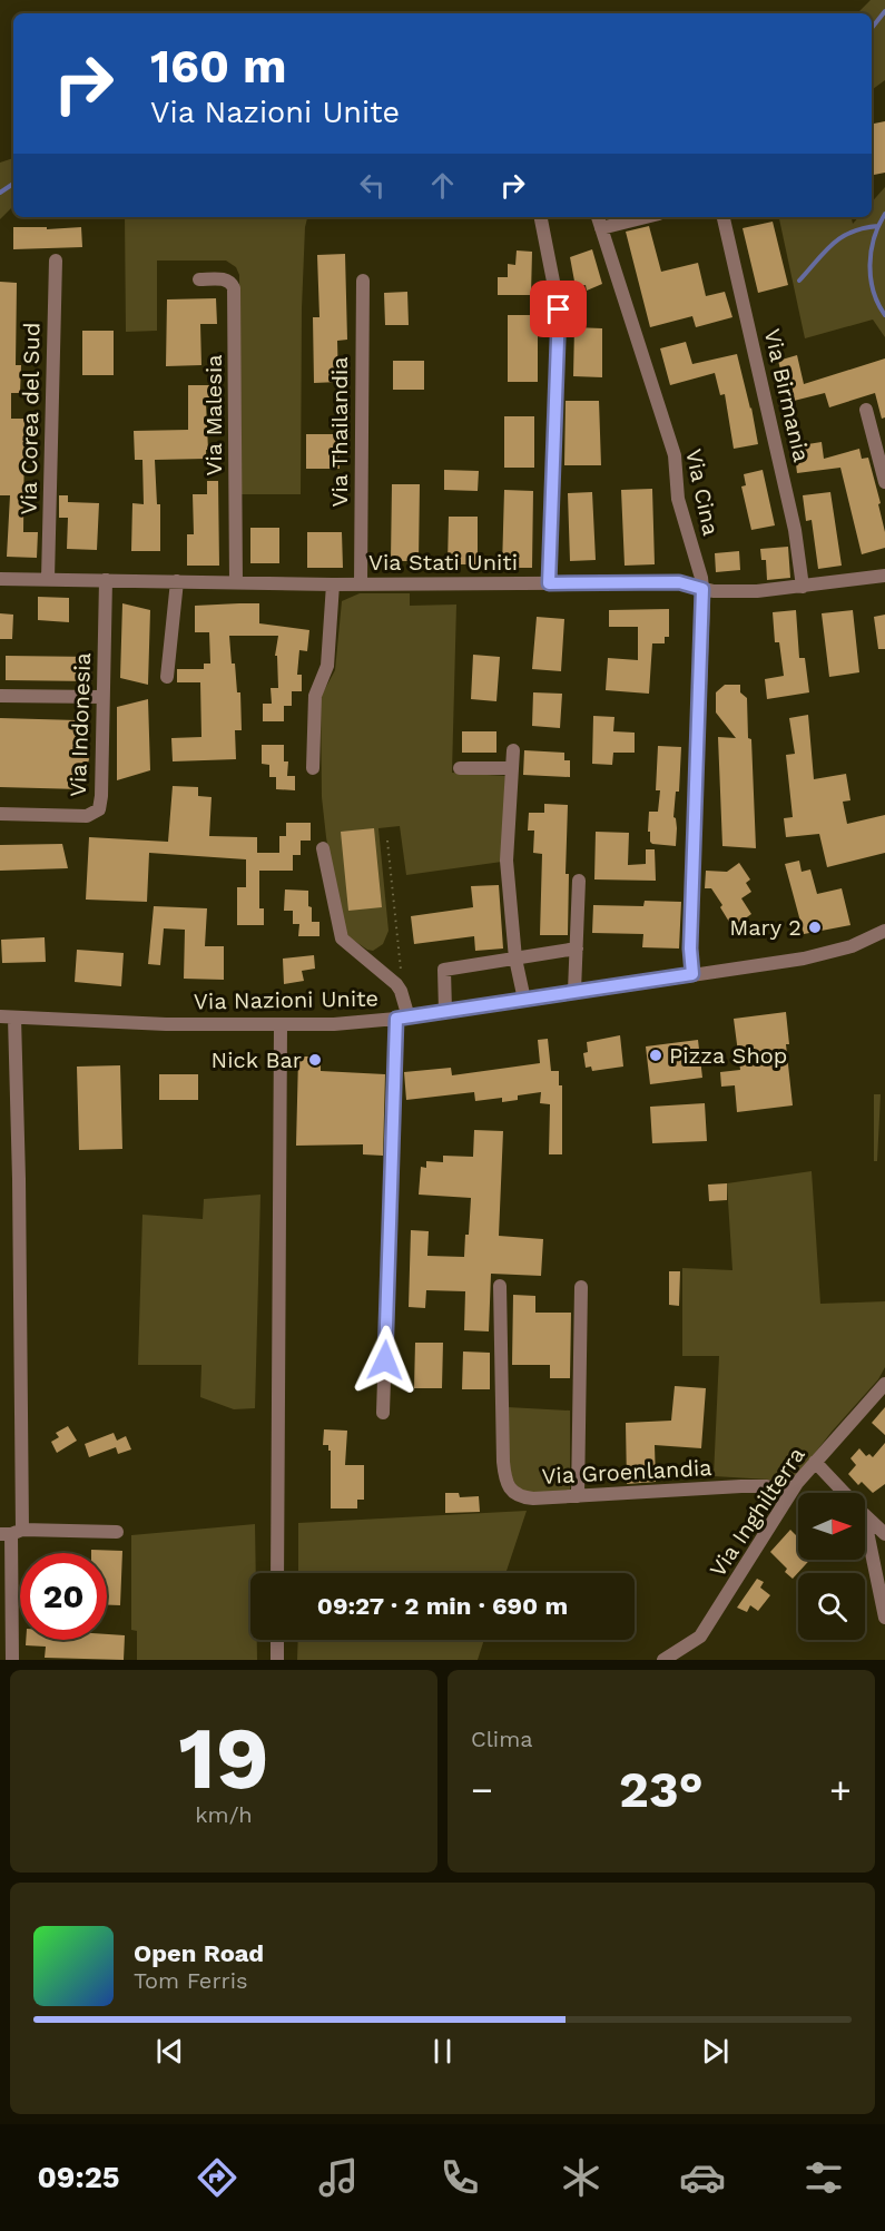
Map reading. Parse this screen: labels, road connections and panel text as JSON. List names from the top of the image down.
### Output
{
  "streets": {
    "street": [
      "Via Birmania",
      "Via Malesia",
      "Via Corea del Sud",
      "Via Thailandia",
      "Via Cina",
      "Via Stati Uniti",
      "Via Indonesia",
      "Via Nazioni Unite",
      "Via Groenlandia",
      "Via Inghilterra"
    ]
  },
  "crossings": [
    ["Via Birmania", "Via Stati Uniti"],
    ["Via Malesia", "Via Stati Uniti"],
    ["Via Corea del Sud", "Via Stati Uniti"],
    ["Via Thailandia", "Via Stati Uniti"],
    ["Via Cina", "Via Stati Uniti"],
    ["Via Cina", "Via Nazioni Unite"],
    ["Via Stati Uniti", "Via Indonesia"],
    ["Via Groenlandia", "Via Inghilterra"]
  ],
  "places": ["Mary 2", "Pizza Shop", "Nick Bar"],
  "north": "right",
  "page": {
    "turn": ["160 m", "Via Nazioni Unite"],
    "limit": "20",
    "trip": "09:27 · 2 min · 690 m",
    "tile": [
      ["19", "km/h"],
      "Clima"
    ],
    "heat": ["−", "23°", "+"],
    "song": ["Open Road", "Tom Ferris"],
    "tabs": "09:25"
  }
}
